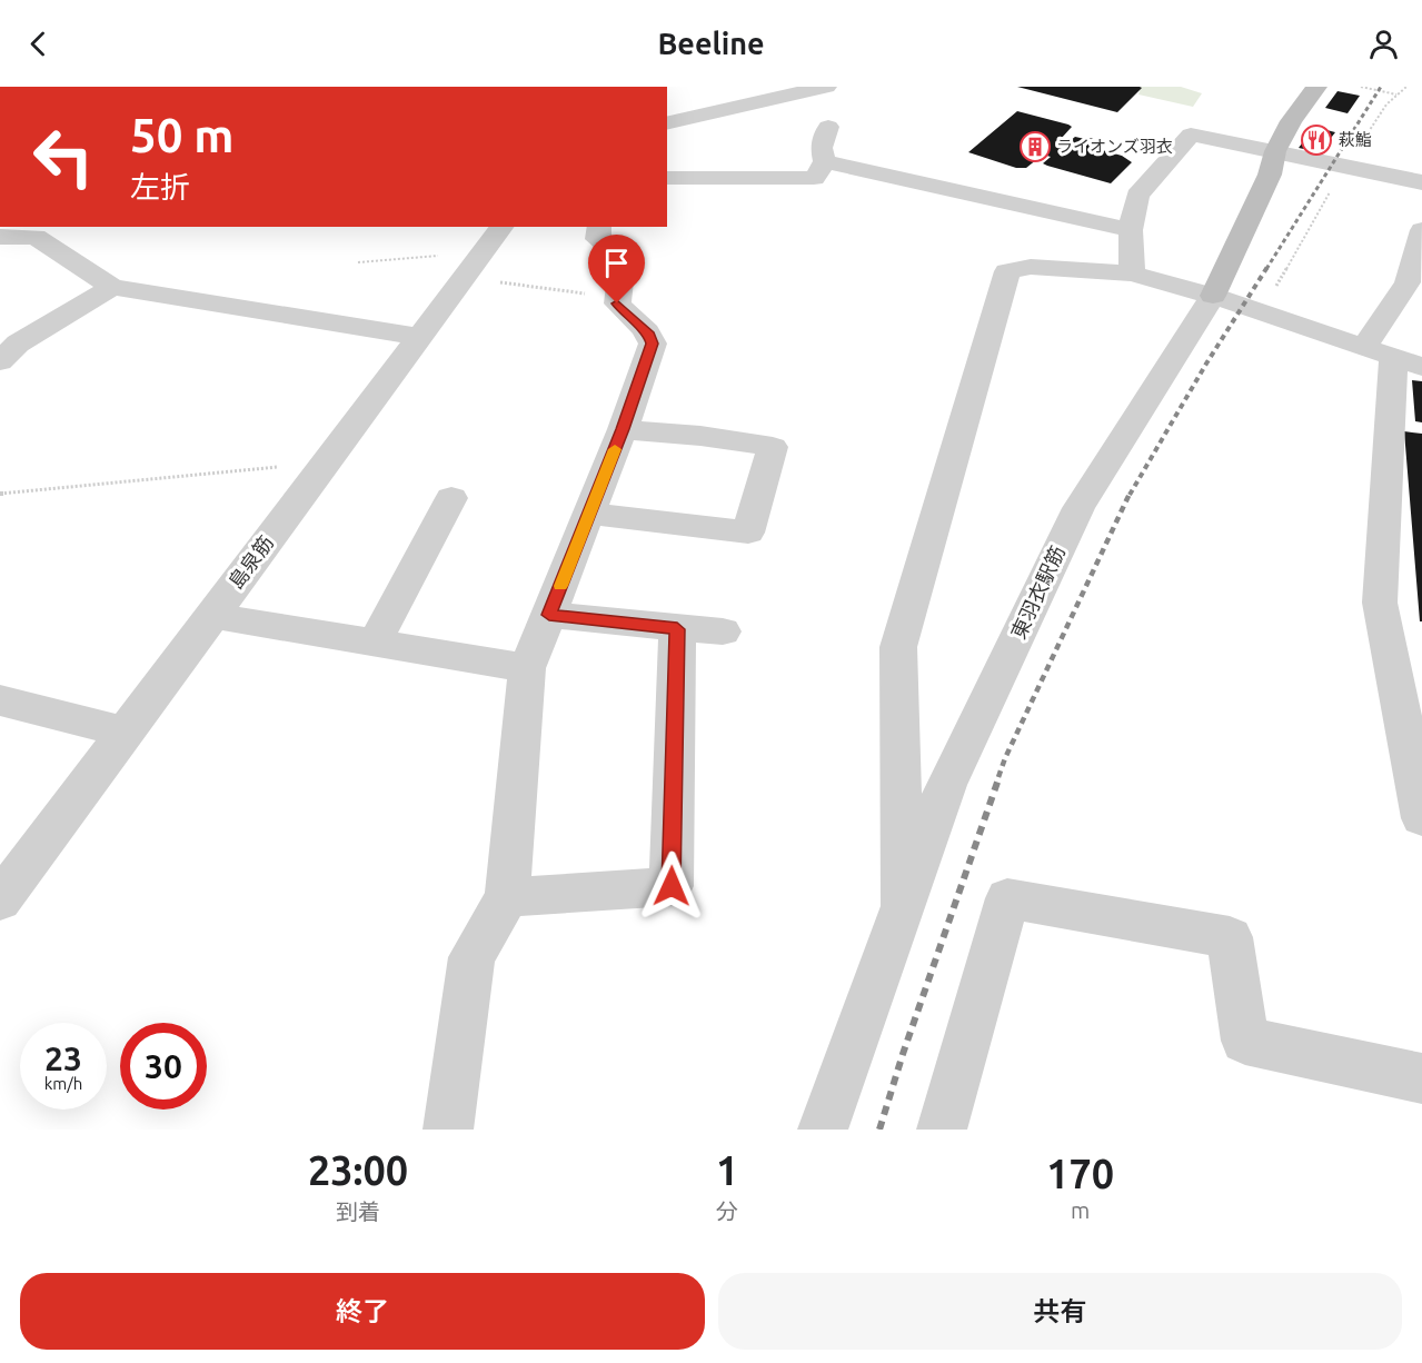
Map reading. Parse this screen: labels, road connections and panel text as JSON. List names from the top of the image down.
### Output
{
  "streets": {
    "street": ["島泉筋", "東羽衣駅筋"]
  },
  "places": {
    "restaurant": ["萩鮨"],
    "building": ["ライオンズ羽衣"]
  },
  "page": {
    "header": "Beeline",
    "turn": ["50 m", "左折"],
    "speed": "23 km/h",
    "limit": "30",
    "eta": [
      "23:00",
      "到着",
      "1",
      "分",
      "170",
      "m"
    ],
    "buttons": ["終了", "共有"]
  }
}
